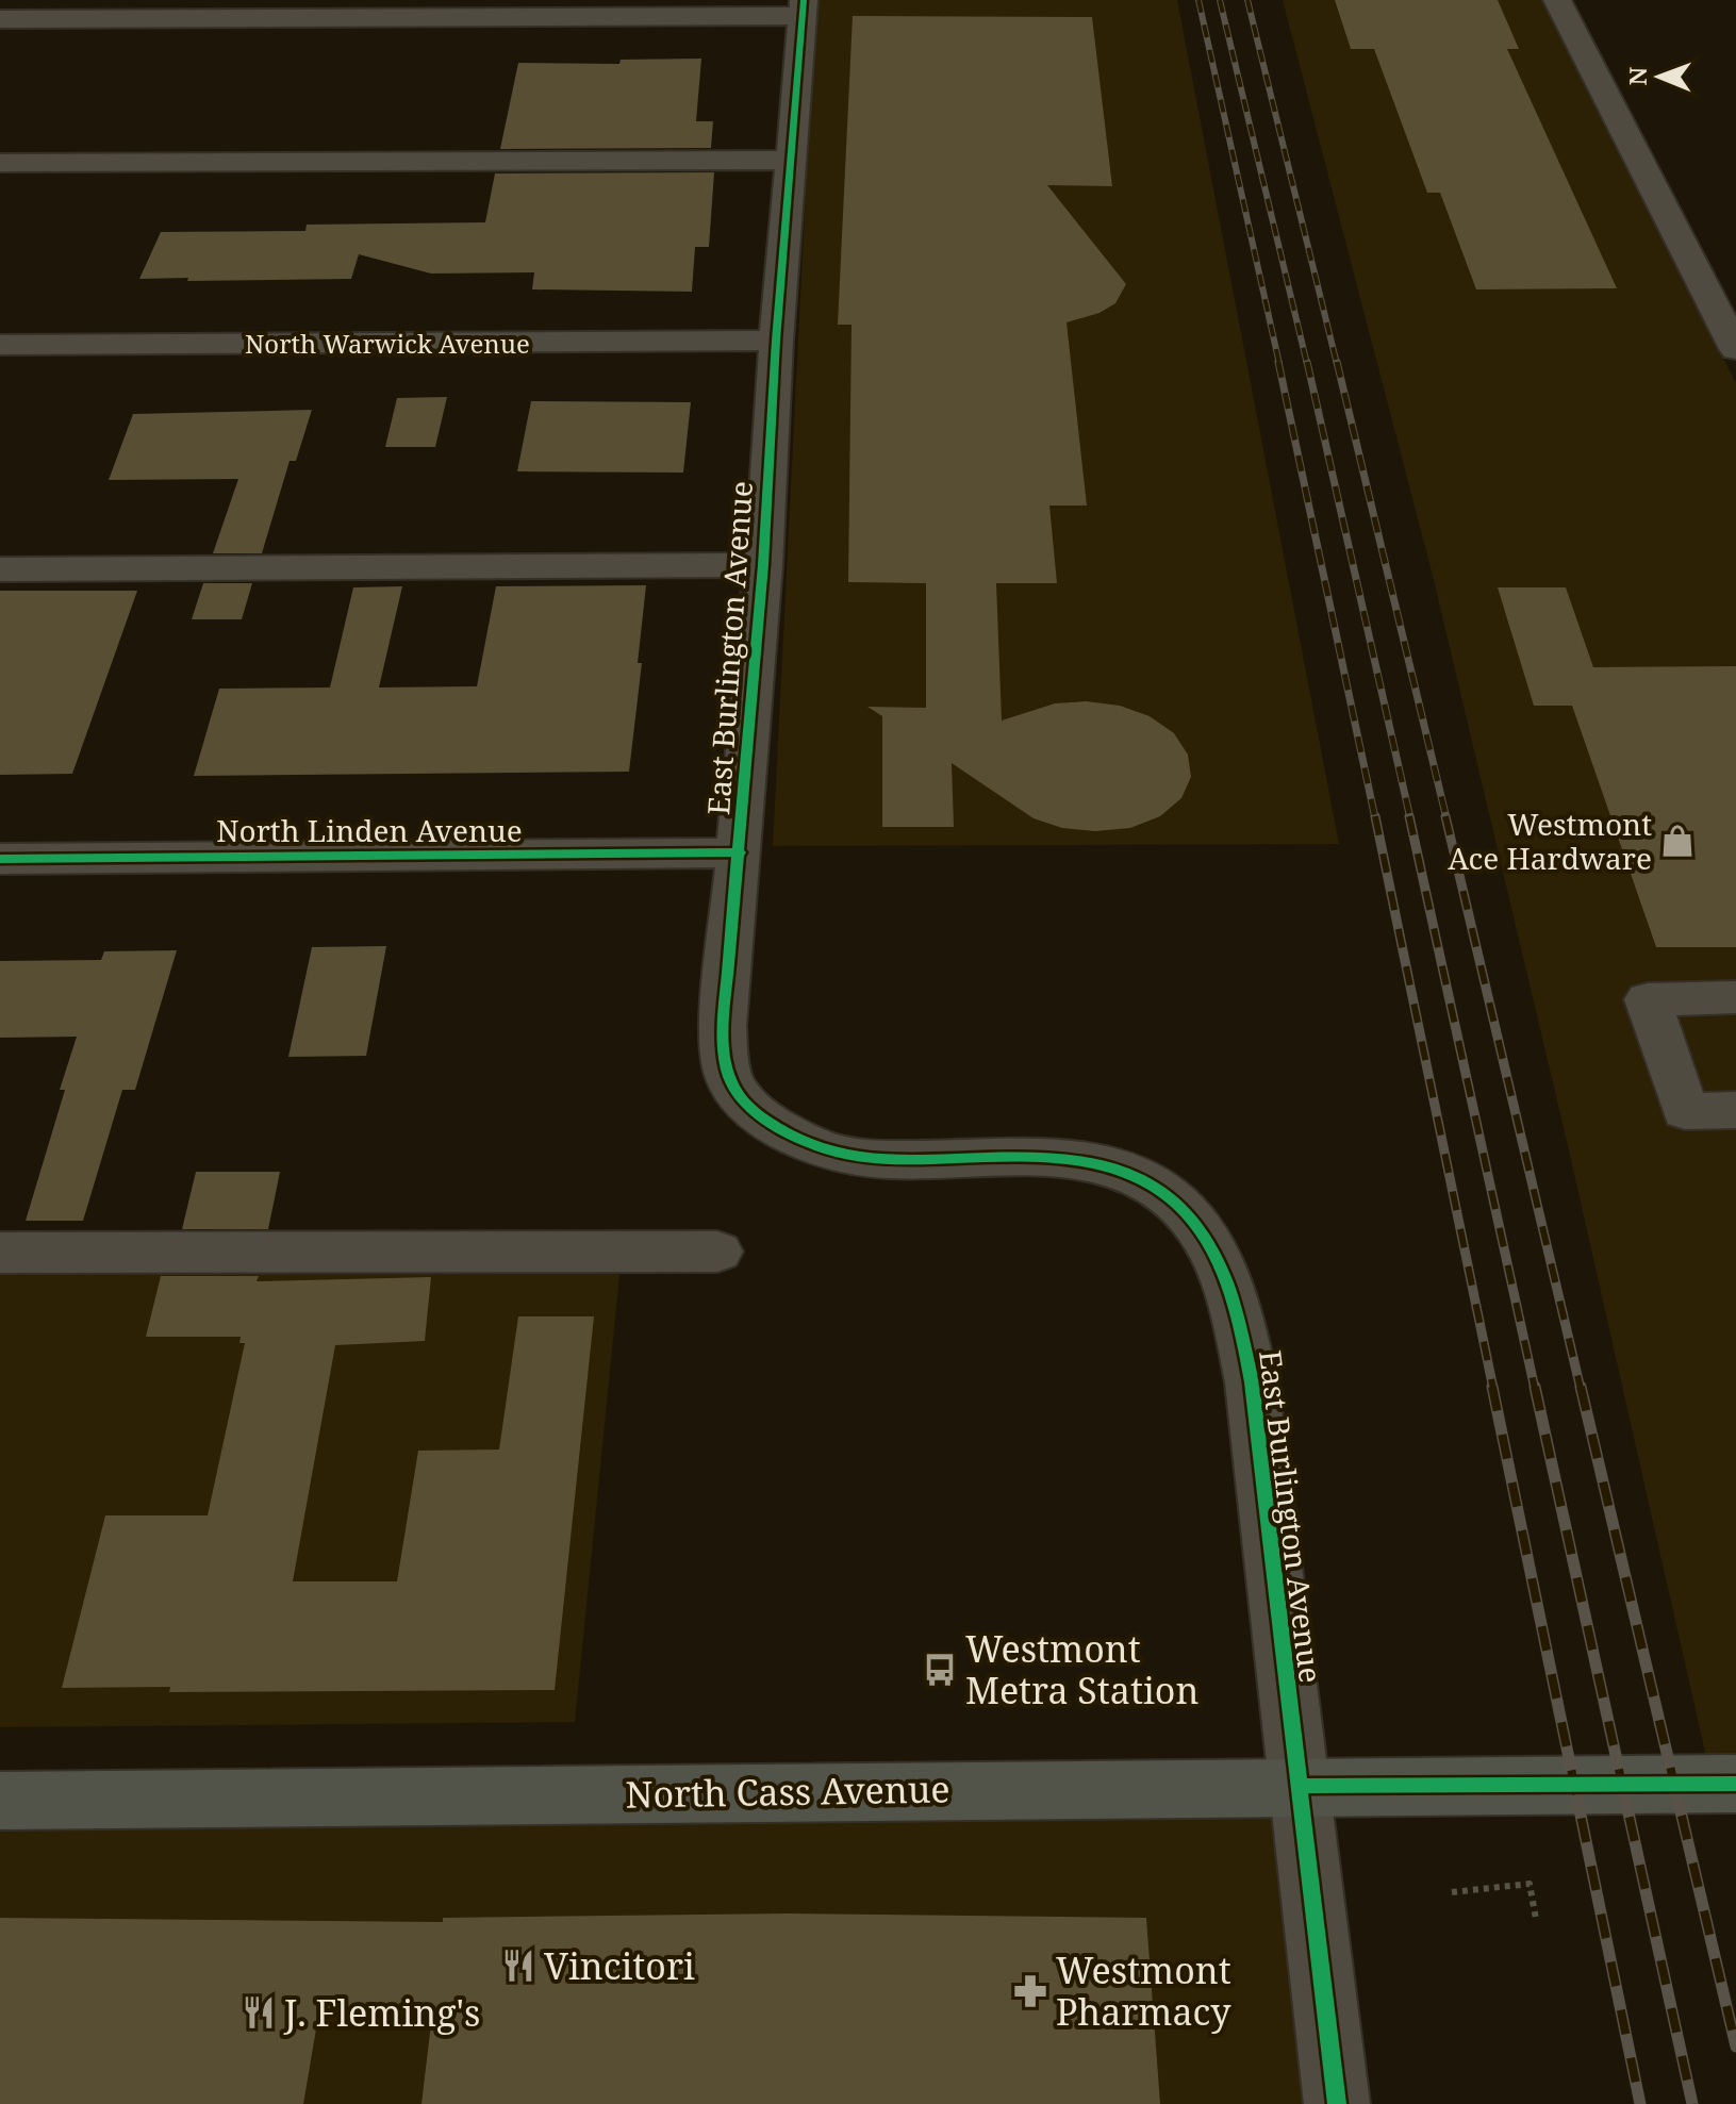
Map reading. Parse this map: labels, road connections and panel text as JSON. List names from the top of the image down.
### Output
{
  "streets": {
    "main road": ["North Cass Avenue"],
    "street": ["North Warwick Avenue", "East Burlington Avenue", "North Linden Avenue"]
  },
  "crossings": [
    ["North Warwick Avenue", "East Burlington Avenue"],
    ["East Burlington Avenue", "North Linden Avenue"],
    ["East Burlington Avenue", "North Cass Avenue"]
  ],
  "places": {
    "shop": ["Westmont Ace Hardware"],
    "bus stop": ["Westmont Metra Station"],
    "restaurant": ["Vincitori", "J. Fleming's"],
    "pharmacy": ["Westmont Pharmacy"]
  },
  "north": "left"
}
